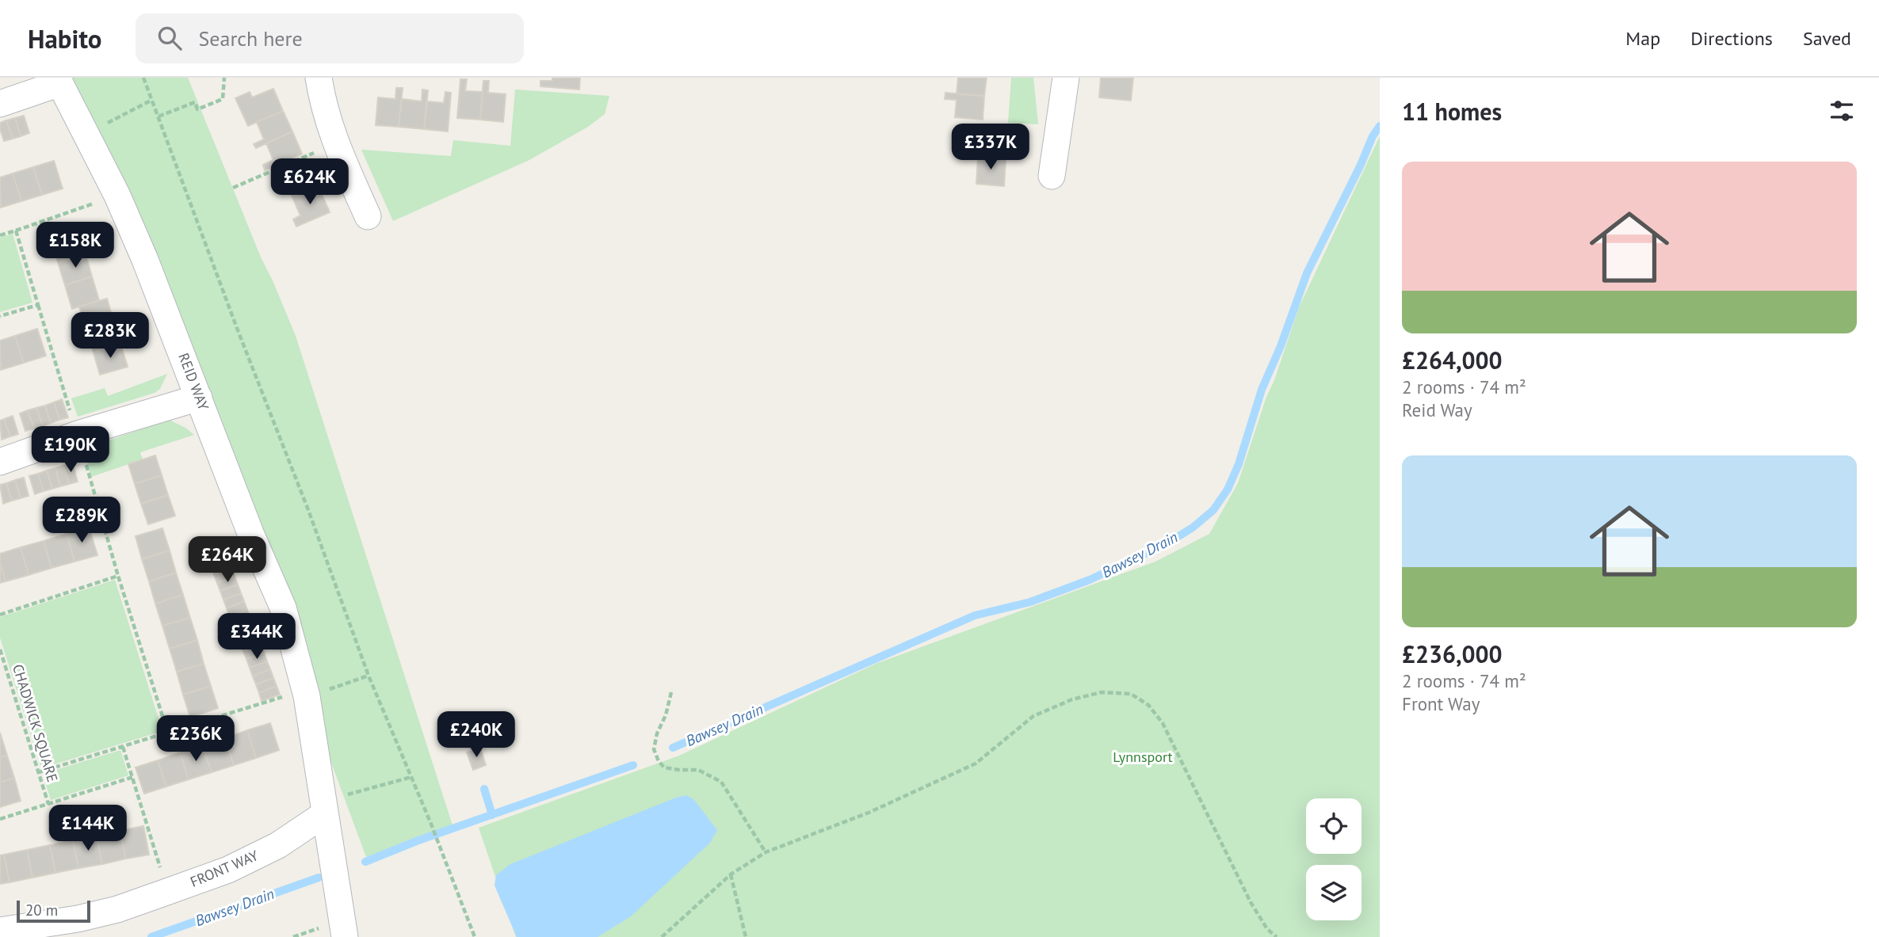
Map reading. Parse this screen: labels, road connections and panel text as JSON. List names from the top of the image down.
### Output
{
  "streets": {
    "street": ["REID WAY", "FRONT WAY"],
    "path": ["CHADWICK SQUARE"]
  },
  "water": ["Bawsey Drain"],
  "parks": ["Lynnsport"],
  "scale_bar": "20 m",
  "page": {
    "header": "Habito",
    "search": "Search here",
    "nav": ["Map", "Directions", "Saved"],
    "heading": "11 homes",
    "price": [
      "£337K",
      "£624K",
      "£158K",
      "£283K",
      "£190K",
      "£289K",
      "£264K",
      "£344K",
      "£240K",
      "£236K",
      "£144K"
    ],
    "list": [
      {
        "name": "£264,000",
        "note": "2 rooms · 74 m² · Reid Way"
      },
      {
        "name": "£236,000",
        "note": "2 rooms · 74 m² · Front Way"
      }
    ],
    "scale": "20 m"
  }
}
